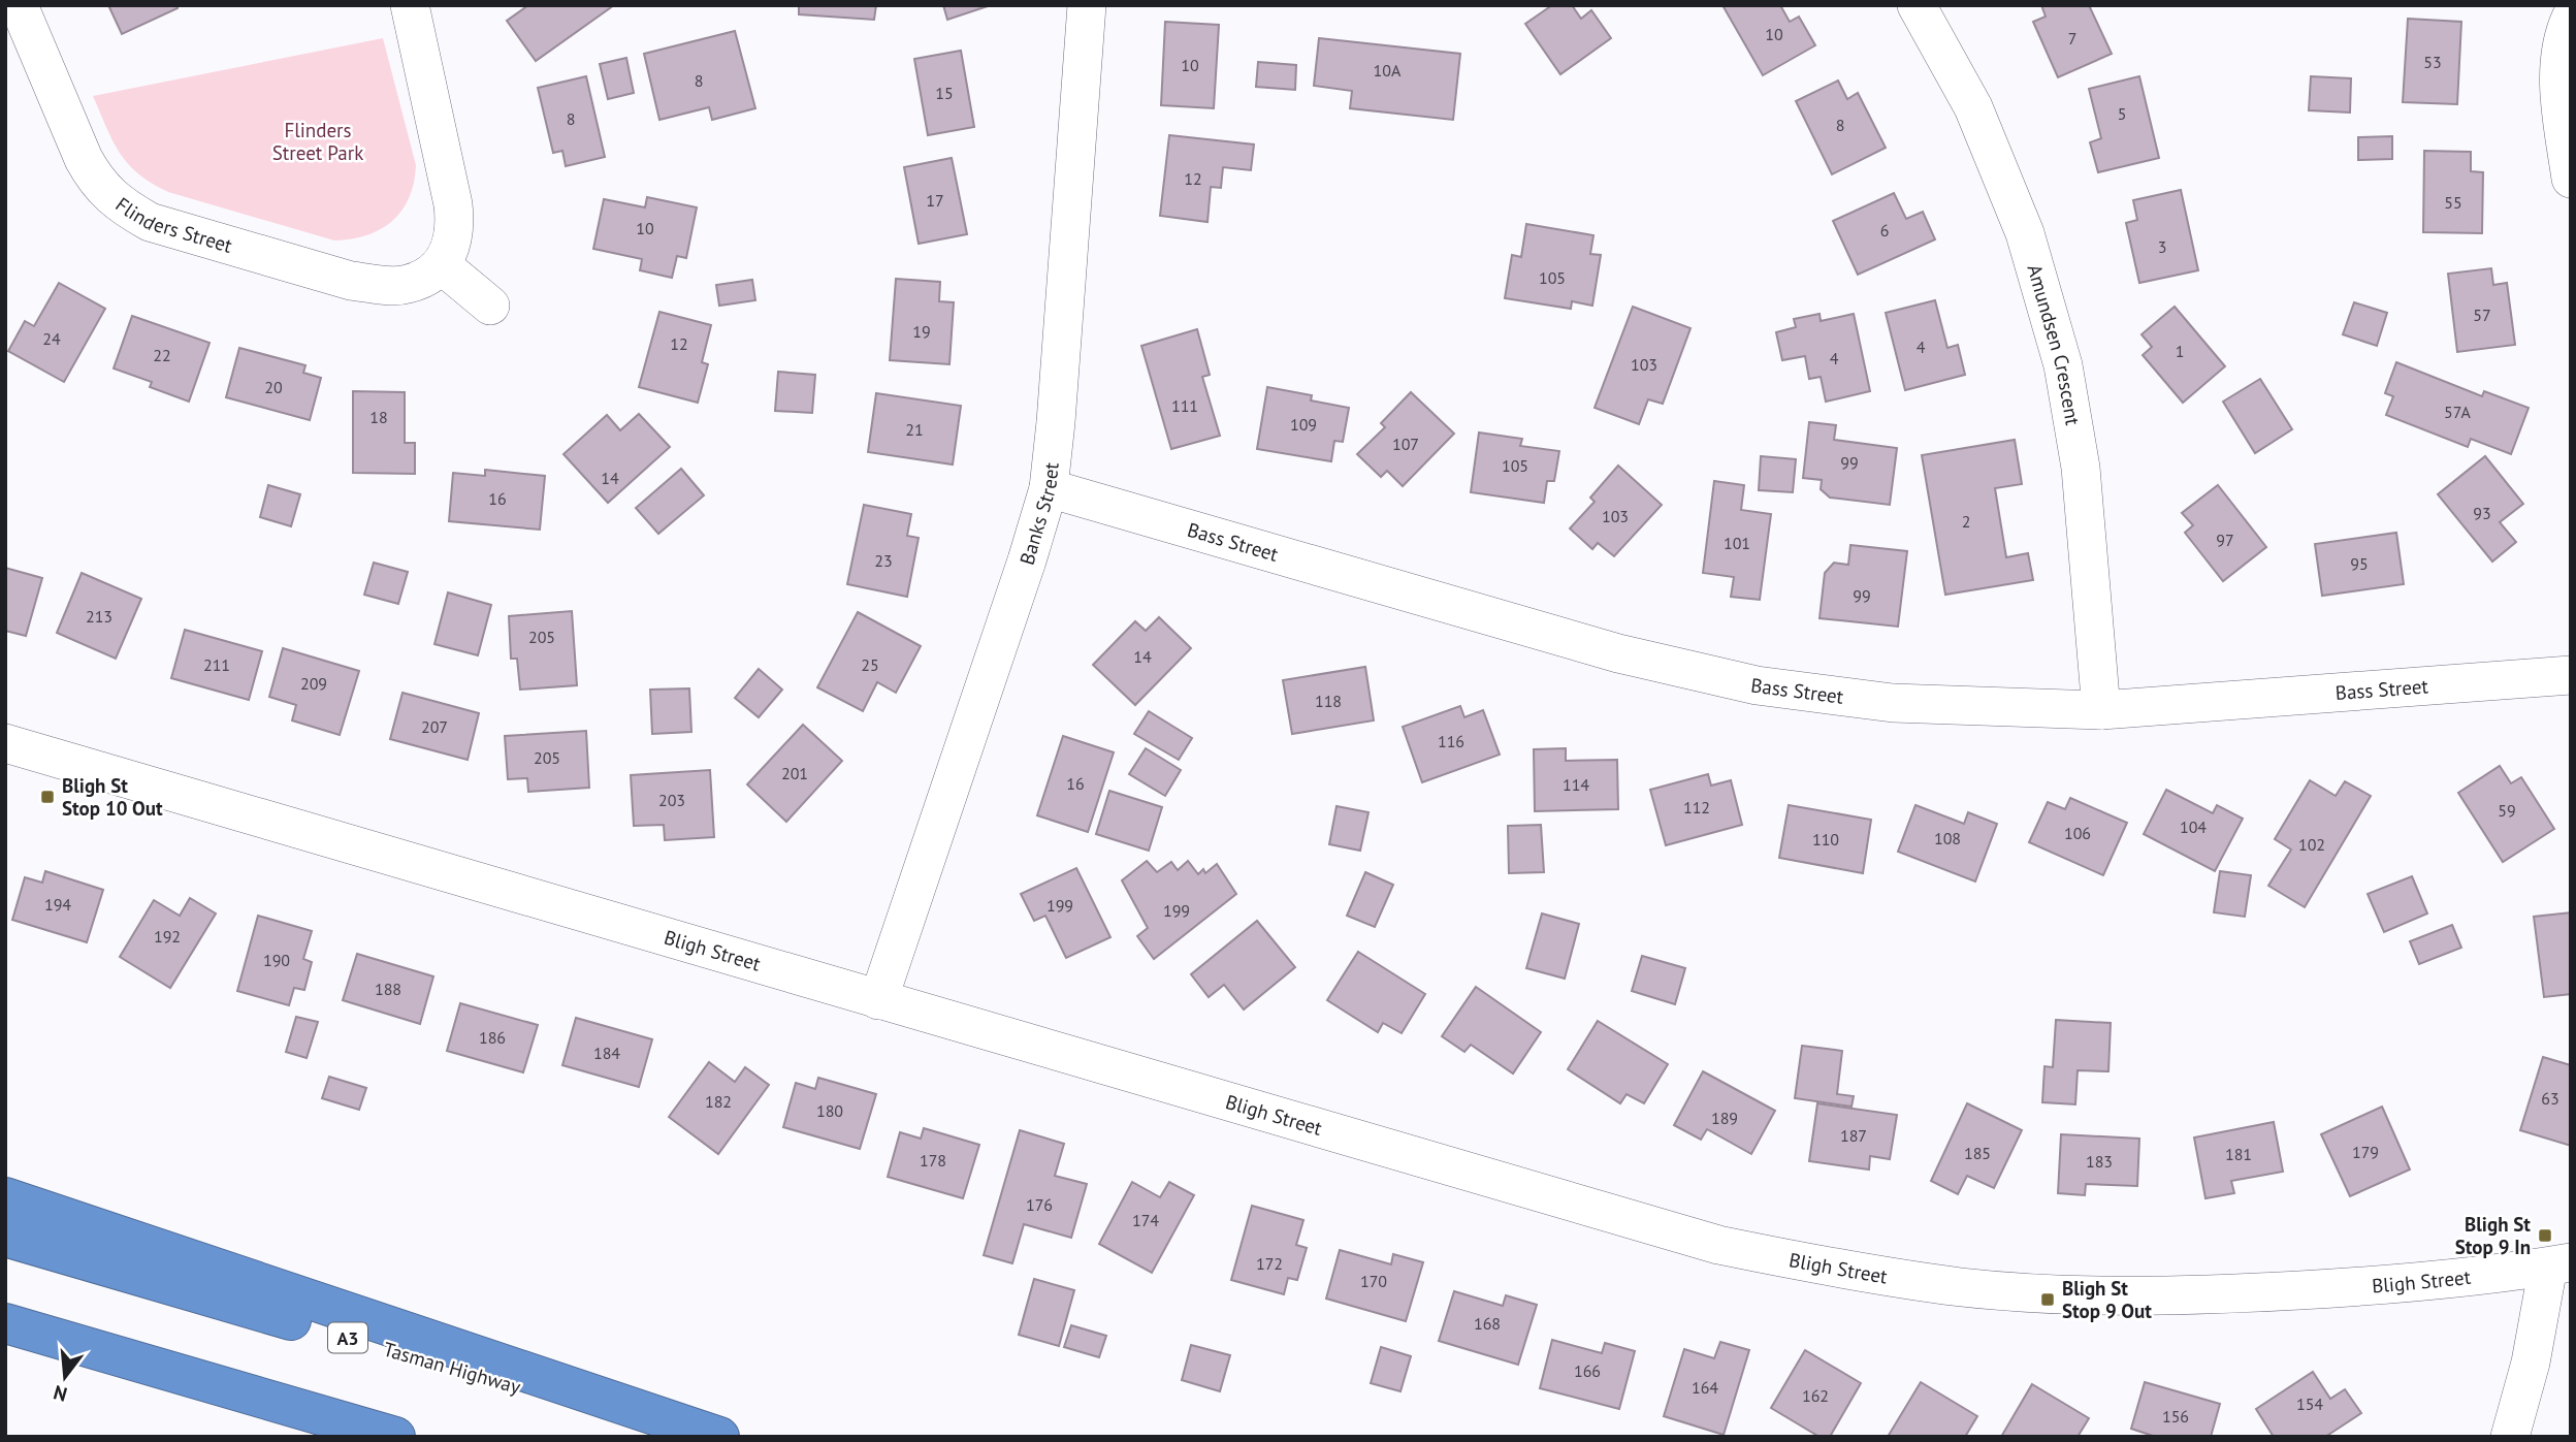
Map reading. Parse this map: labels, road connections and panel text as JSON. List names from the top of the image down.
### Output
{
  "streets": {
    "highway": ["A3", "Tasman Highway"],
    "street": [
      "Flinders Street",
      "Amundsen Crescent",
      "Banks Street",
      "Bass Street",
      "Bligh Street"
    ]
  },
  "crossings": [
    ["Amundsen Crescent", "Bass Street"],
    ["Banks Street", "Bass Street"],
    ["Banks Street", "Bligh Street"]
  ],
  "parks": ["Flinders Street Park"],
  "places": {
    "transit": ["Bligh St Stop 10 Out", "Bligh St Stop 9 In", "Bligh St Stop 9 Out"]
  },
  "house_numbers": [
    "10",
    "7",
    "53",
    "10",
    "10A",
    "8",
    "15",
    "5",
    "8",
    "8",
    "12",
    "17",
    "55",
    "10",
    "6",
    "3",
    "105",
    "57",
    "19",
    "24",
    "12",
    "4",
    "1",
    "22",
    "4",
    "103",
    "20",
    "111",
    "57A",
    "18",
    "109",
    "21",
    "107",
    "99",
    "105",
    "14",
    "16",
    "93",
    "103",
    "2",
    "97",
    "101",
    "23",
    "95",
    "99",
    "213",
    "205",
    "14",
    "211",
    "25",
    "209",
    "118",
    "207",
    "116",
    "205",
    "201",
    "16",
    "114",
    "203",
    "112",
    "59",
    "104",
    "106",
    "108",
    "110",
    "102",
    "194",
    "199",
    "199",
    "192",
    "190",
    "188",
    "186",
    "184",
    "63",
    "182",
    "180",
    "189",
    "187",
    "179",
    "185",
    "181",
    "178",
    "183",
    "176",
    "174",
    "172",
    "170",
    "168",
    "166",
    "164",
    "162",
    "154",
    "156"
  ],
  "north": "bottom"
}
